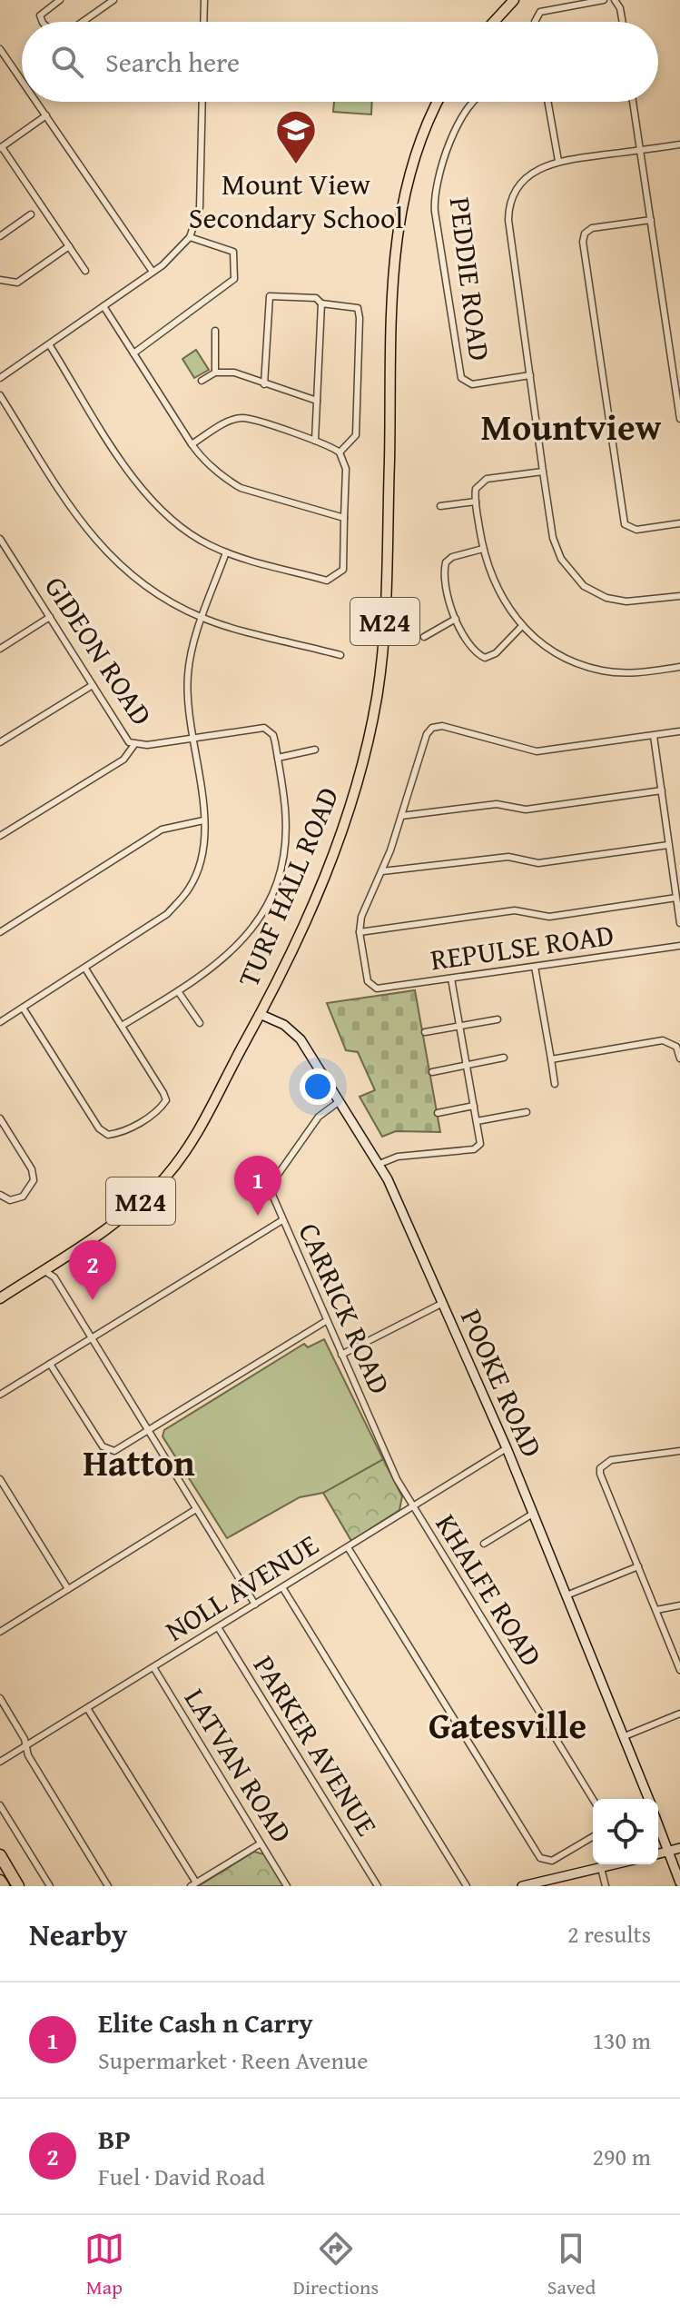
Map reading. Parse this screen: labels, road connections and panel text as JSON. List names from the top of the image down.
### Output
{
  "streets": {
    "main road": ["M24", "TURF HALL ROAD"],
    "street": [
      "PEDDIE ROAD",
      "GIDEON ROAD",
      "REPULSE ROAD",
      "CARRICK ROAD",
      "POOKE ROAD",
      "NOLL AVENUE",
      "KHALFE ROAD",
      "PARKER AVENUE",
      "LATVAN ROAD"
    ]
  },
  "crossings": [
    ["TURF HALL ROAD", "POOKE ROAD"],
    ["CARRICK ROAD", "POOKE ROAD"],
    ["CARRICK ROAD", "NOLL AVENUE"],
    ["CARRICK ROAD", "KHALFE ROAD"],
    ["POOKE ROAD", "NOLL AVENUE"],
    ["NOLL AVENUE", "KHALFE ROAD"],
    ["NOLL AVENUE", "PARKER AVENUE"],
    ["NOLL AVENUE", "LATVAN ROAD"]
  ],
  "districts": ["Mountview", "Hatton", "Gatesville"],
  "places": {
    "school or university": ["Mount View Secondary School"]
  },
  "page": {
    "search": "Search here",
    "pins": ["1", "2"],
    "heading": ["Nearby", "2 results"],
    "list": [
      {
        "mark": "1",
        "name": "Elite Cash n Carry",
        "note": "Supermarket · Reen Avenue",
        "value": "130 m"
      },
      {
        "mark": "2",
        "name": "BP",
        "note": "Fuel · David Road",
        "value": "290 m"
      }
    ],
    "nav": ["Map", "Directions", "Saved"]
  }
}
